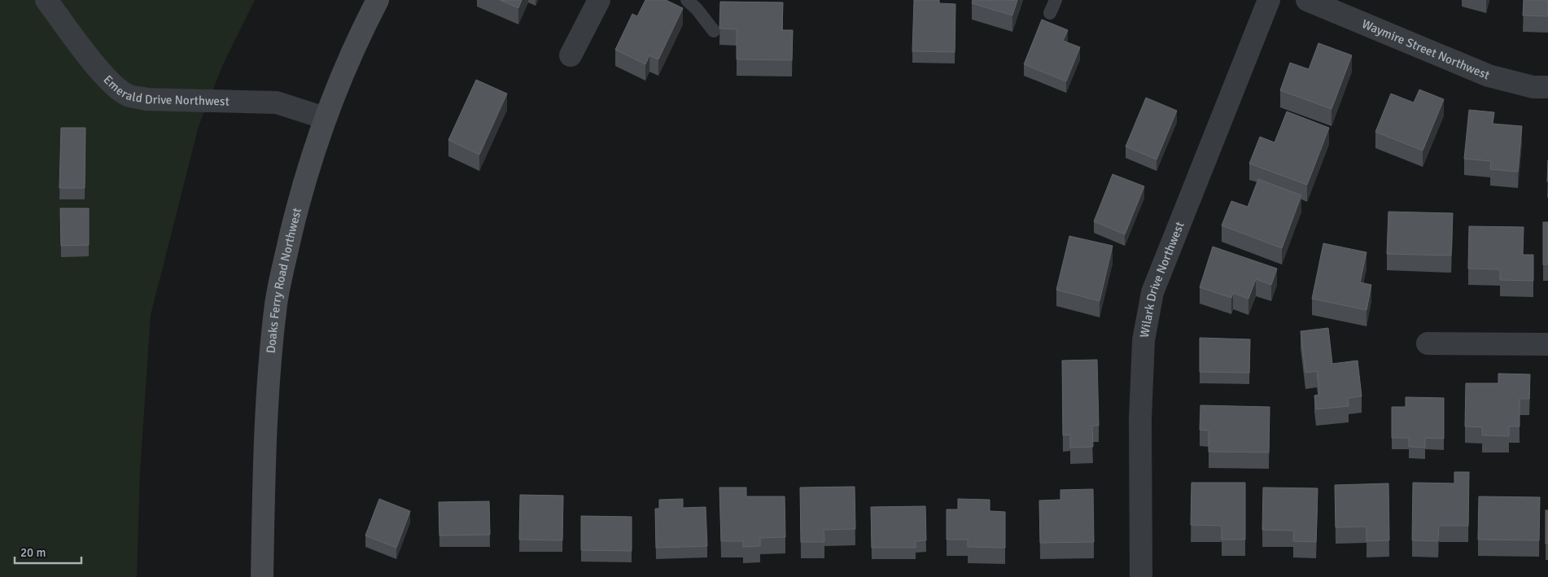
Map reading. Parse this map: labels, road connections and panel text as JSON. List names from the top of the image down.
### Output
{
  "streets": {
    "main road": ["Doaks Ferry Road Northwest"],
    "street": ["Waymire Street Northwest", "Emerald Drive Northwest", "Wilark Drive Northwest"]
  },
  "crossings": [
    ["Emerald Drive Northwest", "Doaks Ferry Road Northwest"]
  ],
  "scale_bar": "20 m"
}
